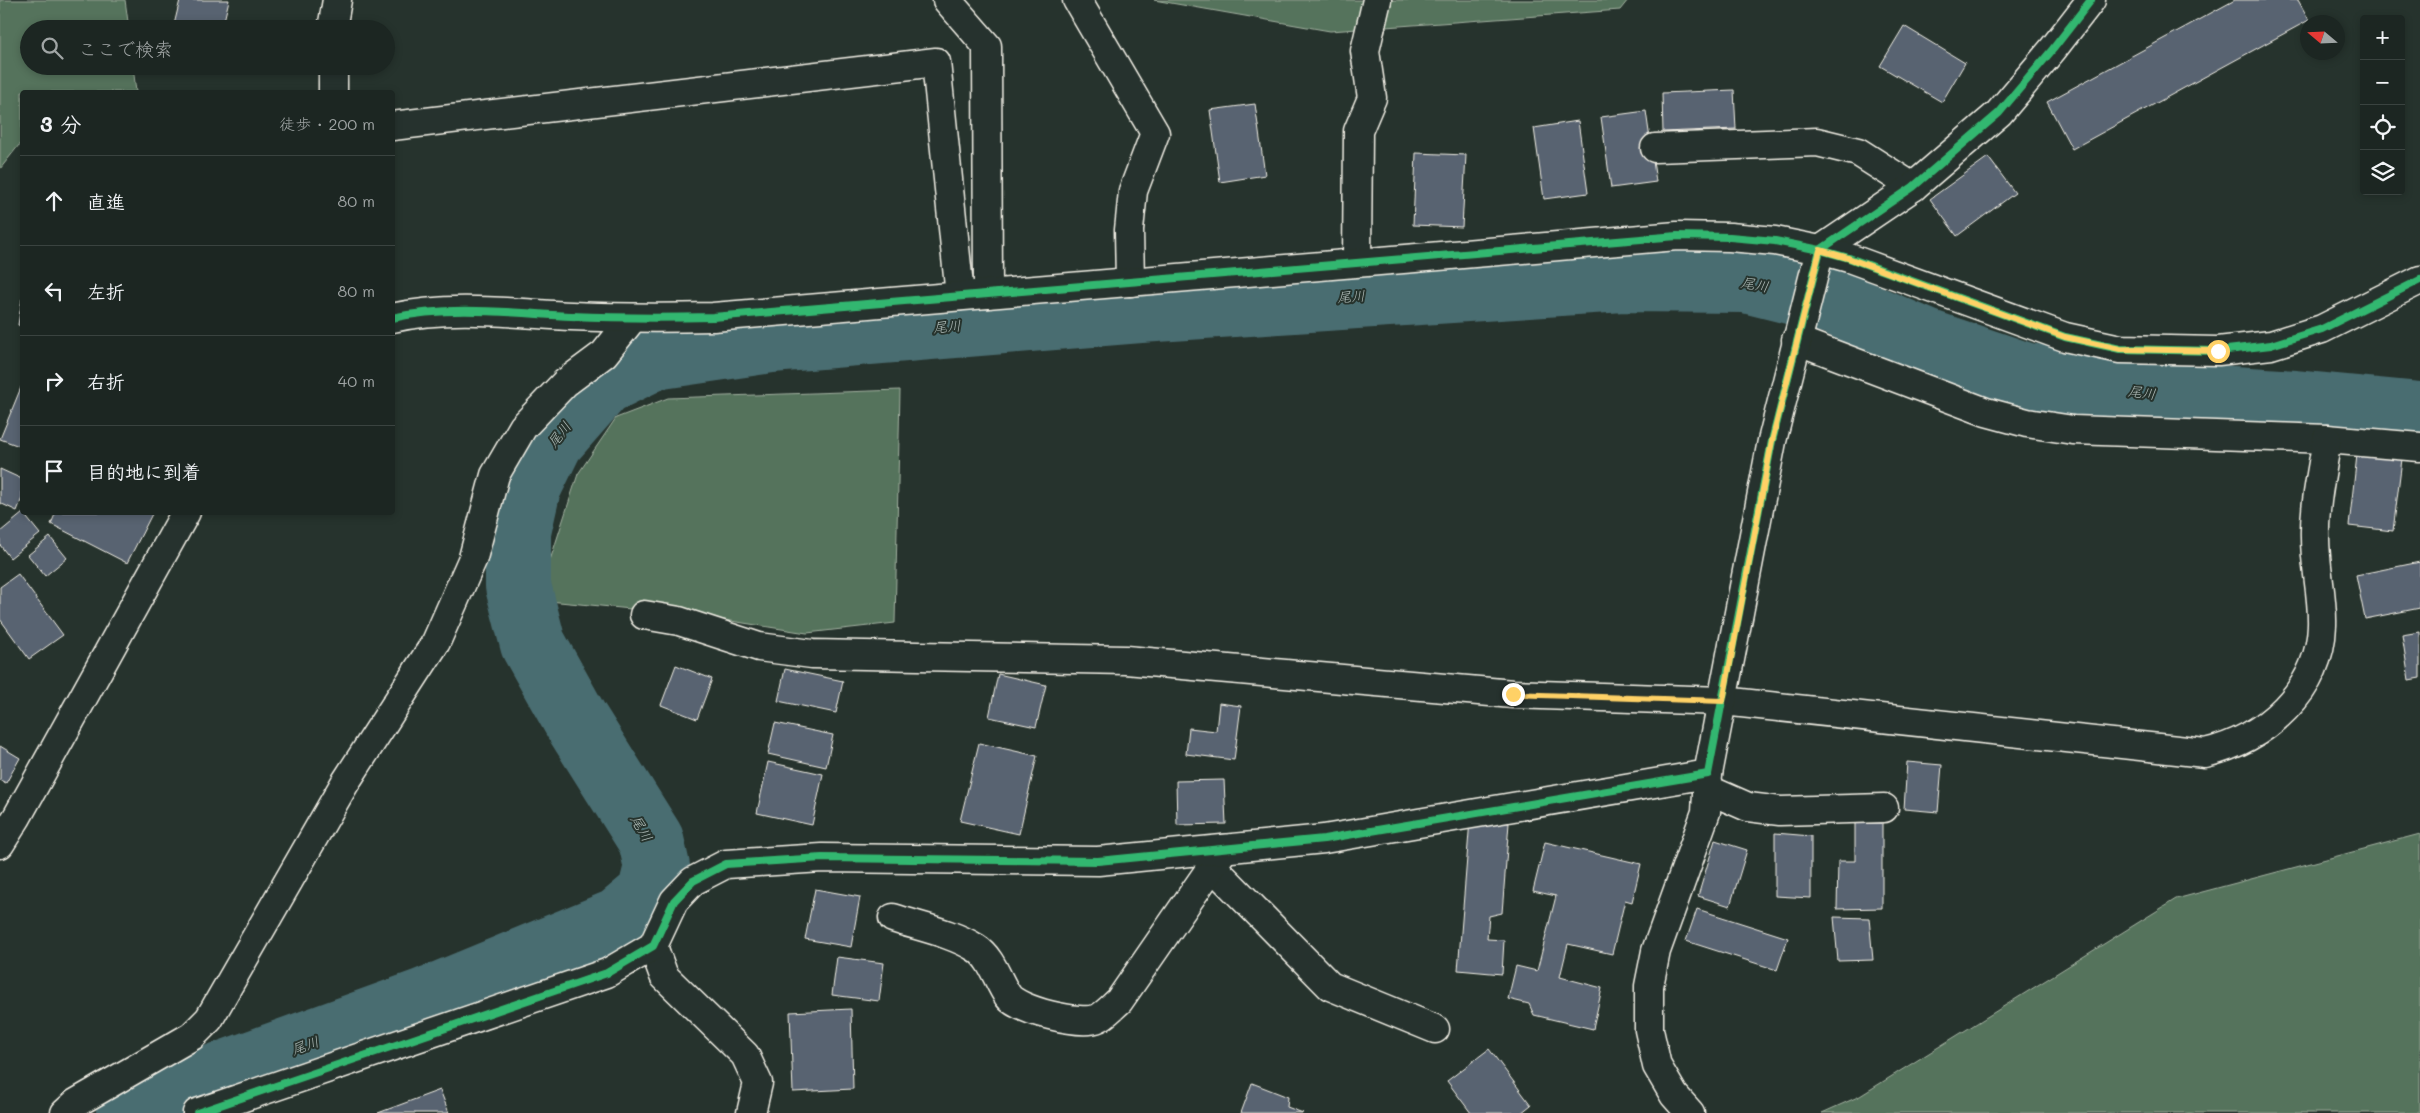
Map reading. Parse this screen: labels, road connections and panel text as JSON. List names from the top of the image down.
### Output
{
  "water": ["尾川"],
  "north": "left",
  "page": {
    "map_buttons": ["+", "−"],
    "search": "ここで検索",
    "heading": ["3 分", "徒歩 · 200 m"],
    "list": [
      ["直進", "80 m"],
      ["左折", "80 m"],
      ["右折", "40 m"],
      "目的地に到着"
    ]
  }
}
